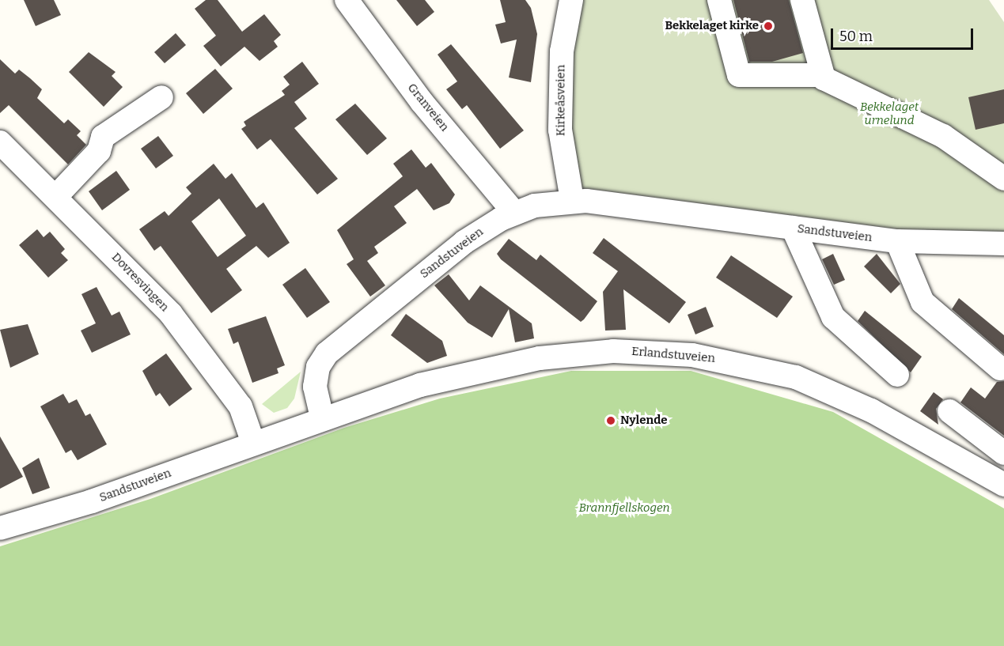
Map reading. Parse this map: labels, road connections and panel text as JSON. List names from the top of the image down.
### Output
{
  "streets": {
    "street": [
      "Kirkeåsveien",
      "Granveien",
      "Sandstuveien",
      "Dovresvingen",
      "Erlandstuveien"
    ]
  },
  "crossings": [
    ["Kirkeåsveien", "Sandstuveien"],
    ["Granveien", "Sandstuveien"],
    ["Sandstuveien", "Dovresvingen"],
    ["Sandstuveien", "Erlandstuveien"]
  ],
  "parks": ["Bekkelaget urnelund", "Brannfjellskogen"],
  "places": ["Bekkelaget kirke", "Nylende"],
  "scale_bar": "50 m"
}
